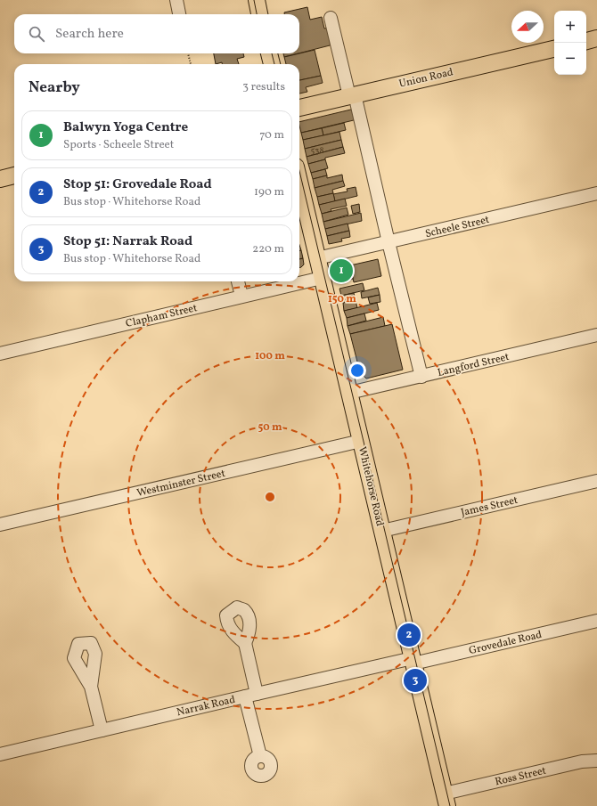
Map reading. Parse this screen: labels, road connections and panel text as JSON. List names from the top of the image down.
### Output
{
  "streets": {
    "main road": ["Union Road", "Whitehorse Road"],
    "street": [
      "Scheele Street",
      "Clapham Street",
      "Langford Street",
      "Westminster Street",
      "James Street",
      "Grovedale Road",
      "Narrak Road",
      "Ross Street"
    ]
  },
  "crossings": [
    ["Scheele Street", "Whitehorse Road"],
    ["Clapham Street", "Whitehorse Road"],
    ["Langford Street", "Whitehorse Road"],
    ["Westminster Street", "Whitehorse Road"],
    ["Whitehorse Road", "James Street"],
    ["Whitehorse Road", "Grovedale Road"],
    ["Whitehorse Road", "Narrak Road"],
    ["Whitehorse Road", "Ross Street"],
    ["Grovedale Road", "Narrak Road"]
  ],
  "house_numbers": ["538"],
  "north": "left",
  "page": {
    "map_buttons": ["+", "−"],
    "search": "Search here",
    "heading": ["Nearby", "3 results"],
    "list": [
      {
        "mark": "1",
        "name": "Balwyn Yoga Centre",
        "note": "Sports · Scheele Street",
        "value": "70 m"
      },
      {
        "mark": "2",
        "name": "Stop 51: Grovedale Road",
        "note": "Bus stop · Whitehorse Road",
        "value": "190 m"
      },
      {
        "mark": "3",
        "name": "Stop 51: Narrak Road",
        "note": "Bus stop · Whitehorse Road",
        "value": "220 m"
      }
    ],
    "pins": ["1", "2", "3"]
  },
  "rings": ["150 m", "100 m", "50 m"]
}
